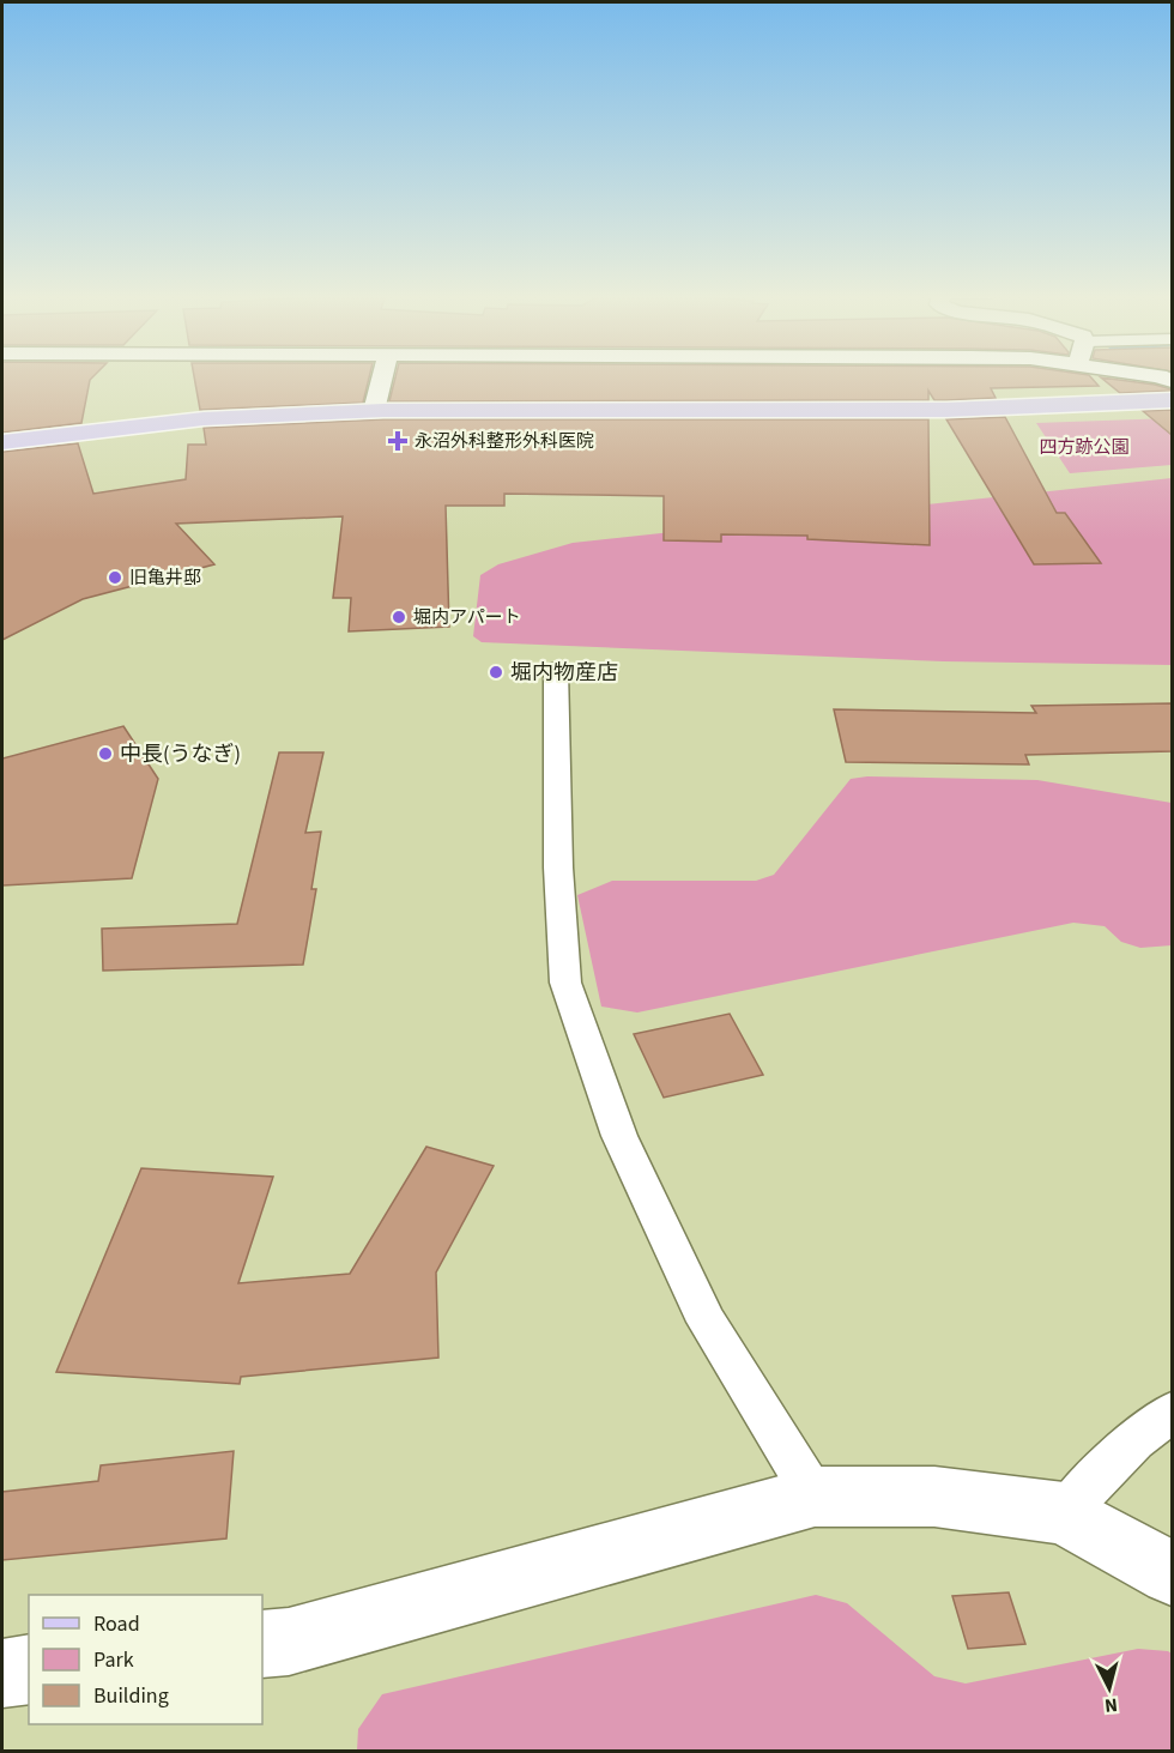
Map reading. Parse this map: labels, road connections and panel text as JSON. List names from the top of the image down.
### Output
{
  "parks": ["四方跡公園"],
  "places": {
    "health": ["永沼外科整形外科医院"],
    "other": [
      "旧亀井邸",
      "堀内アパート",
      "堀内物産店",
      "中長(うなぎ)"
    ]
  },
  "legend": ["Road", "Park", "Building"],
  "north": "bottom"
}
